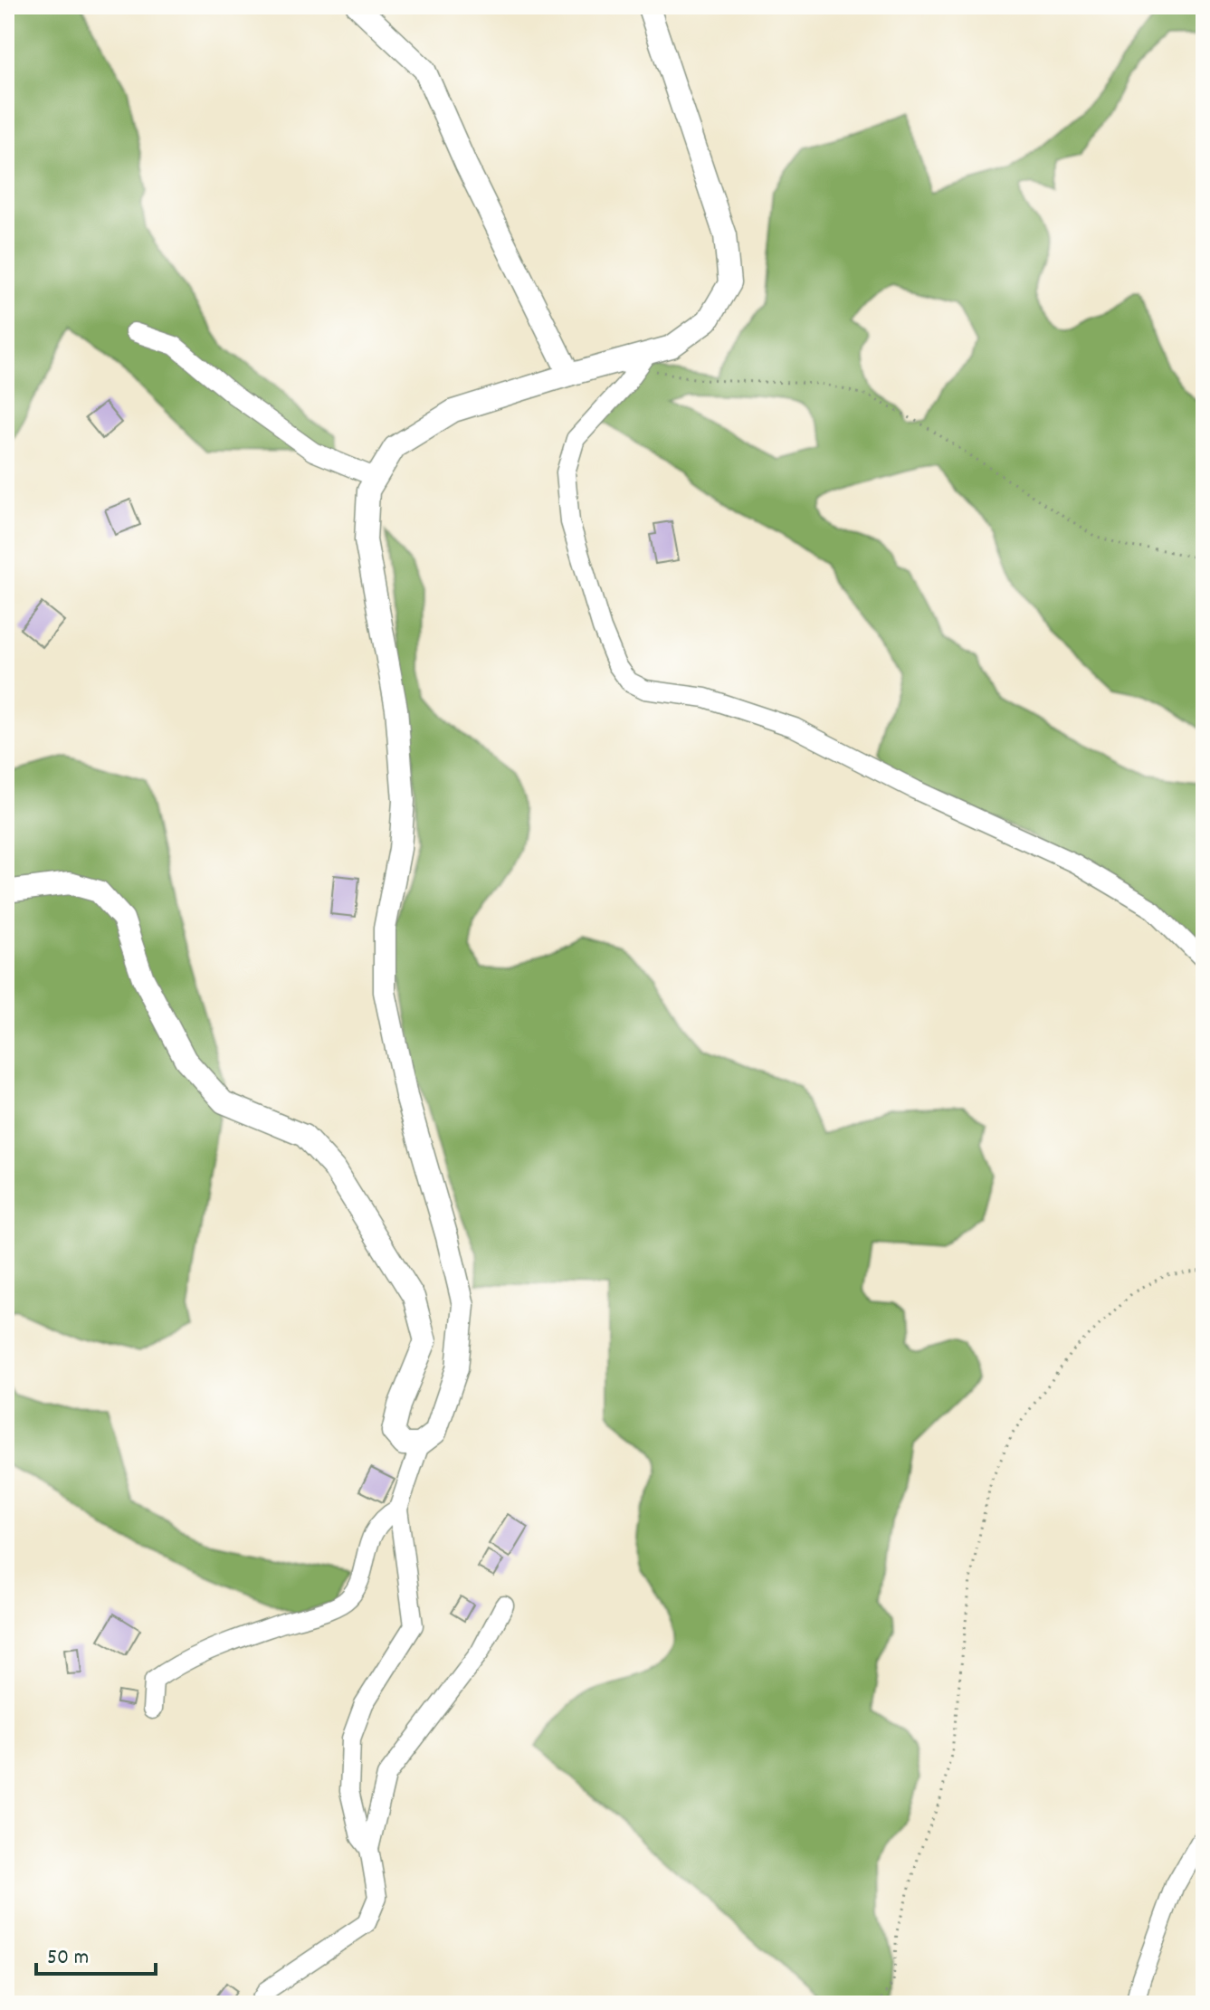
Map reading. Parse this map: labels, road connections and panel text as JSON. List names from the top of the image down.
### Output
{
  "scale_bar": "50 m"
}
